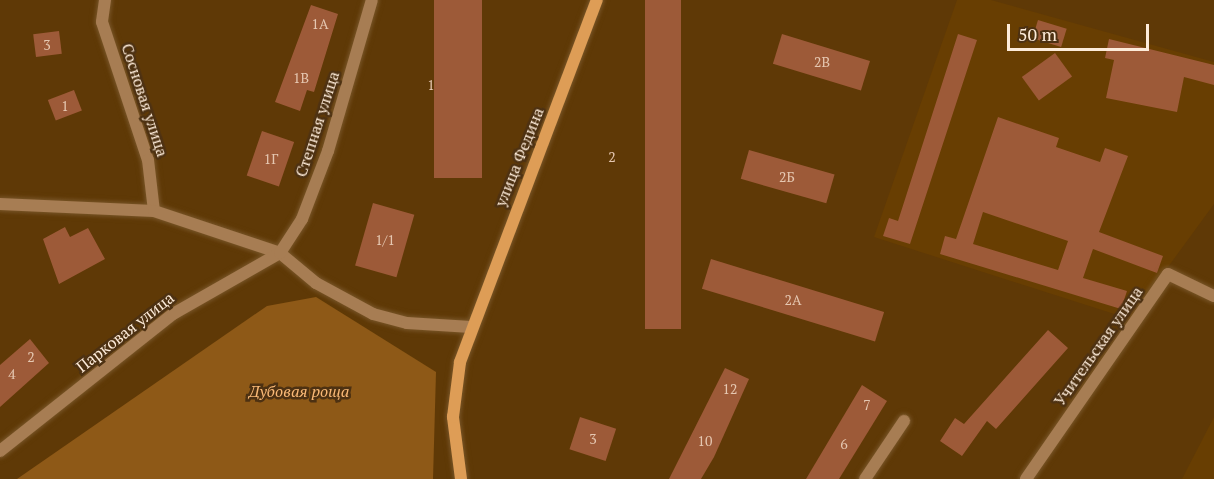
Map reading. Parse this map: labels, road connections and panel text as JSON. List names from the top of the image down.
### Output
{
  "streets": {
    "main road": ["улица Федина"],
    "street": [
      "Сосновая улица",
      "Степная улица",
      "Парковая улица",
      "Учительская улица"
    ]
  },
  "crossings": [
    ["Степная улица", "Парковая улица"]
  ],
  "parks": ["Дубовая роща"],
  "house_numbers": [
    "1А",
    "3",
    "2В",
    "1В",
    "1",
    "1",
    "2",
    "1Г",
    "2Б",
    "1/1",
    "2А",
    "2",
    "4",
    "12",
    "7",
    "3",
    "10",
    "6"
  ],
  "scale_bar": "50 m"
}
